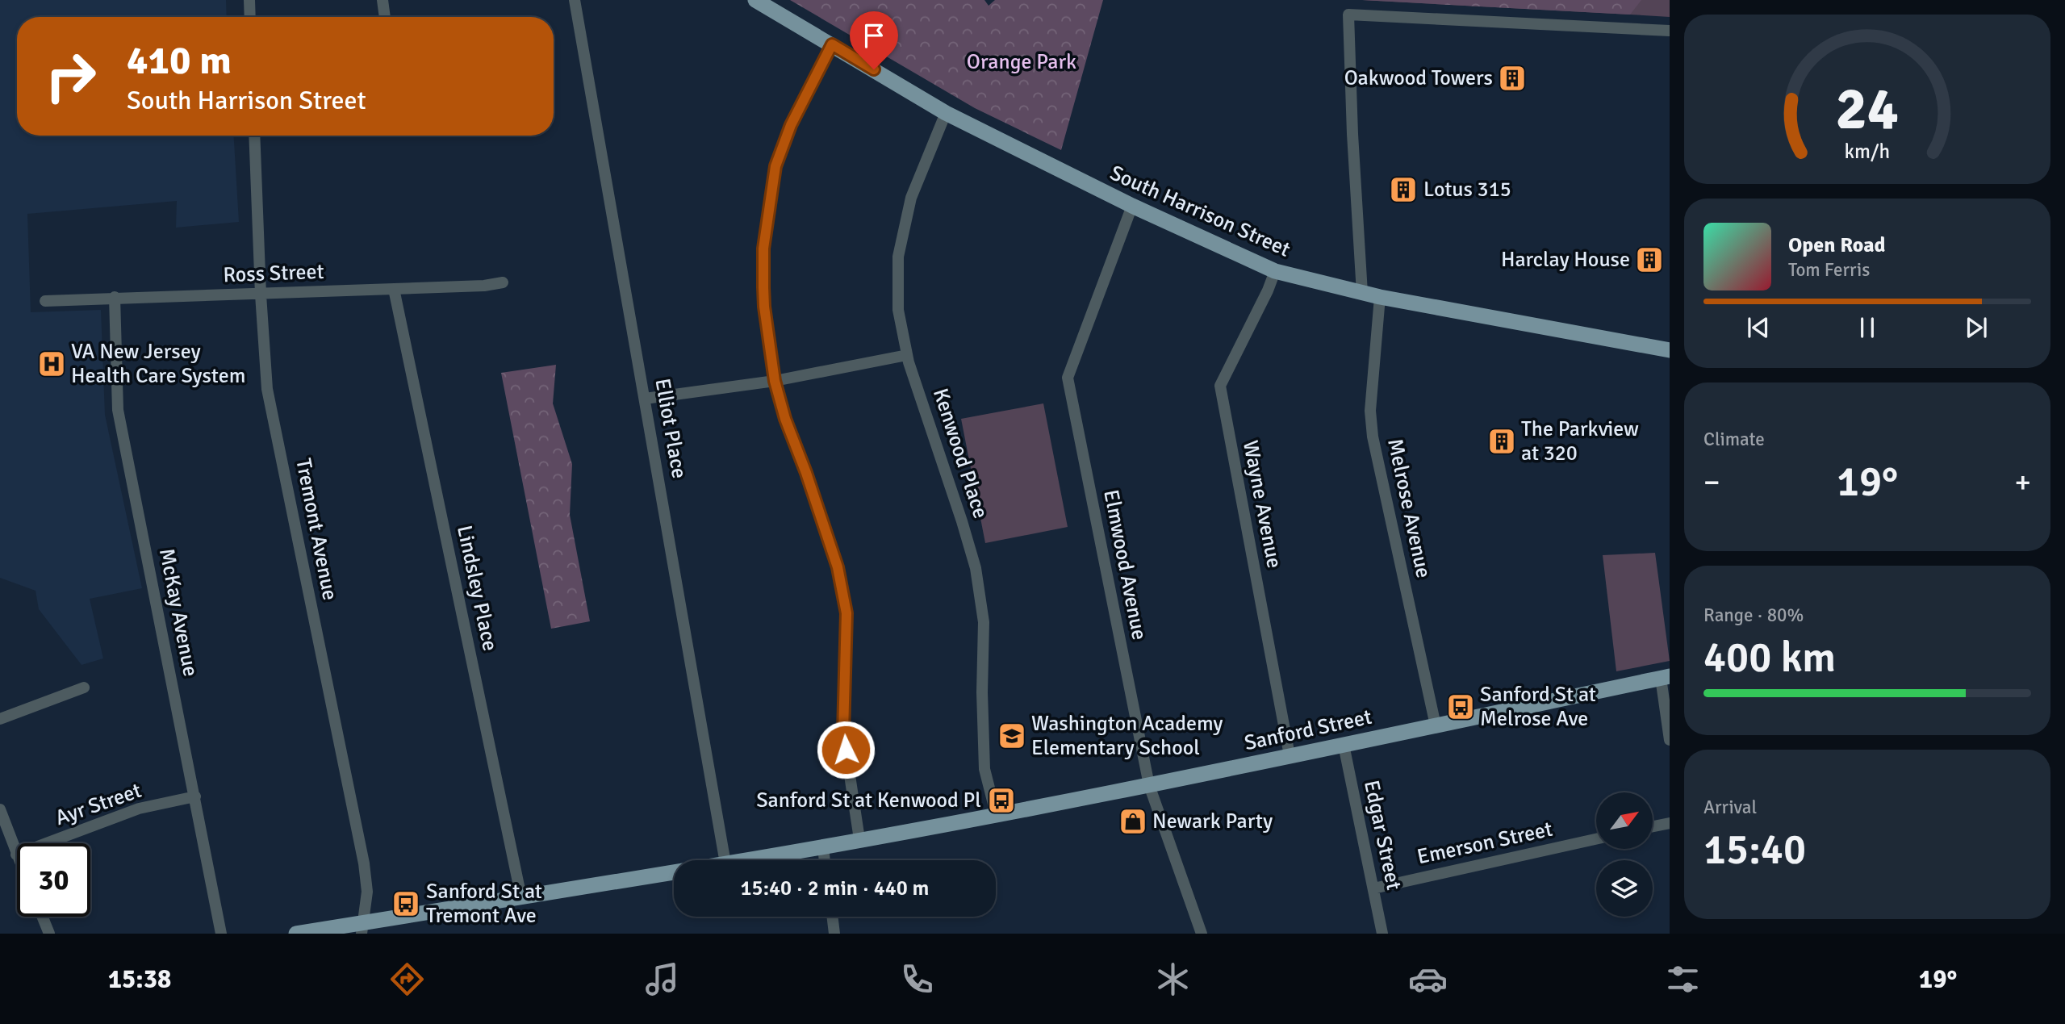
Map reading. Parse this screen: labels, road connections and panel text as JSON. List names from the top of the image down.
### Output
{
  "streets": {
    "main road": ["South Harrison Street", "Sanford Street"],
    "street": [
      "Ross Street",
      "Elliot Place",
      "Kenwood Place",
      "Wayne Avenue",
      "Melrose Avenue",
      "Tremont Avenue",
      "Elmwood Avenue",
      "Lindsley Place",
      "McKay Avenue",
      "Ayr Street",
      "Edgar Street",
      "Emerson Street"
    ]
  },
  "crossings": [
    ["South Harrison Street", "Kenwood Place"],
    ["South Harrison Street", "Wayne Avenue"],
    ["South Harrison Street", "Melrose Avenue"],
    ["South Harrison Street", "Elmwood Avenue"],
    ["Ross Street", "Tremont Avenue"],
    ["Ross Street", "Lindsley Place"],
    ["Ross Street", "McKay Avenue"],
    ["Kenwood Place", "Sanford Street"],
    ["Wayne Avenue", "Sanford Street"],
    ["Melrose Avenue", "Sanford Street"],
    ["Elmwood Avenue", "Sanford Street"],
    ["McKay Avenue", "Ayr Street"],
    ["Sanford Street", "Edgar Street"],
    ["Edgar Street", "Emerson Street"]
  ],
  "parks": ["Orange Park"],
  "places": {
    "building": [
      "Oakwood Towers",
      "Lotus 315",
      "Harclay House",
      "The Parkview at 320"
    ],
    "hospital": ["VA New Jersey Health Care System"],
    "bus stop": ["Sanford St at Melrose Ave", "Sanford St at Kenwood Pl", "Sanford St at Tremont Ave"],
    "school or university": ["Washington Academy Elementary School"],
    "shop": ["Newark Party"]
  },
  "north": "top right",
  "page": {
    "turn": ["410 m", "South Harrison Street"],
    "song": ["Open Road", "Tom Ferris"],
    "tile": [
      "Climate",
      ["Range · 80%", "400 km"],
      ["Arrival", "15:40"]
    ],
    "heat": ["−", "19°", "+"],
    "limit": "30",
    "trip": "15:40 · 2 min · 440 m",
    "tabs": ["15:38", "19°"],
    "gauge": ["24", "km/h"]
  }
}
